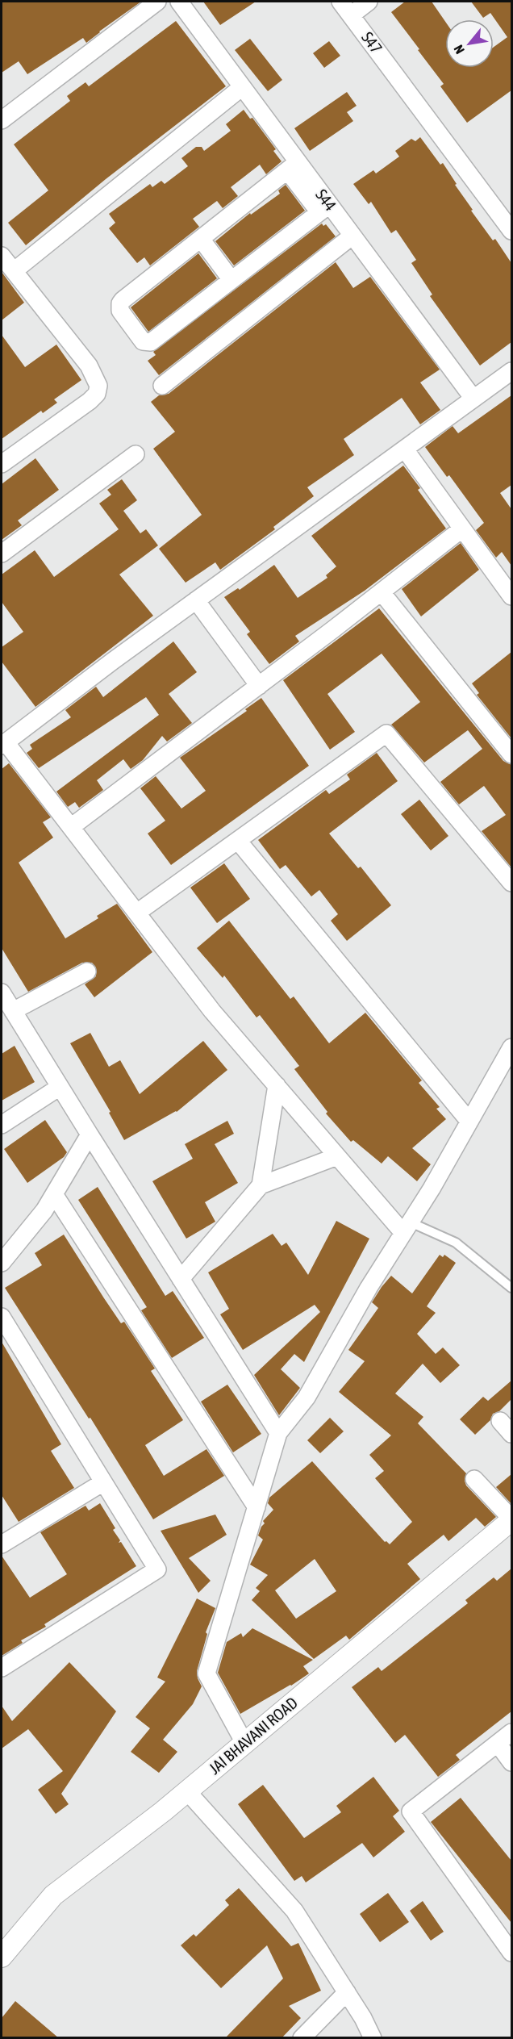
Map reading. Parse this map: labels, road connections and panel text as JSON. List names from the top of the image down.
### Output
{
  "streets": {
    "street": ["S47", "S44", "JAI BHAVANI ROAD"]
  },
  "north": "bottom left"
}
